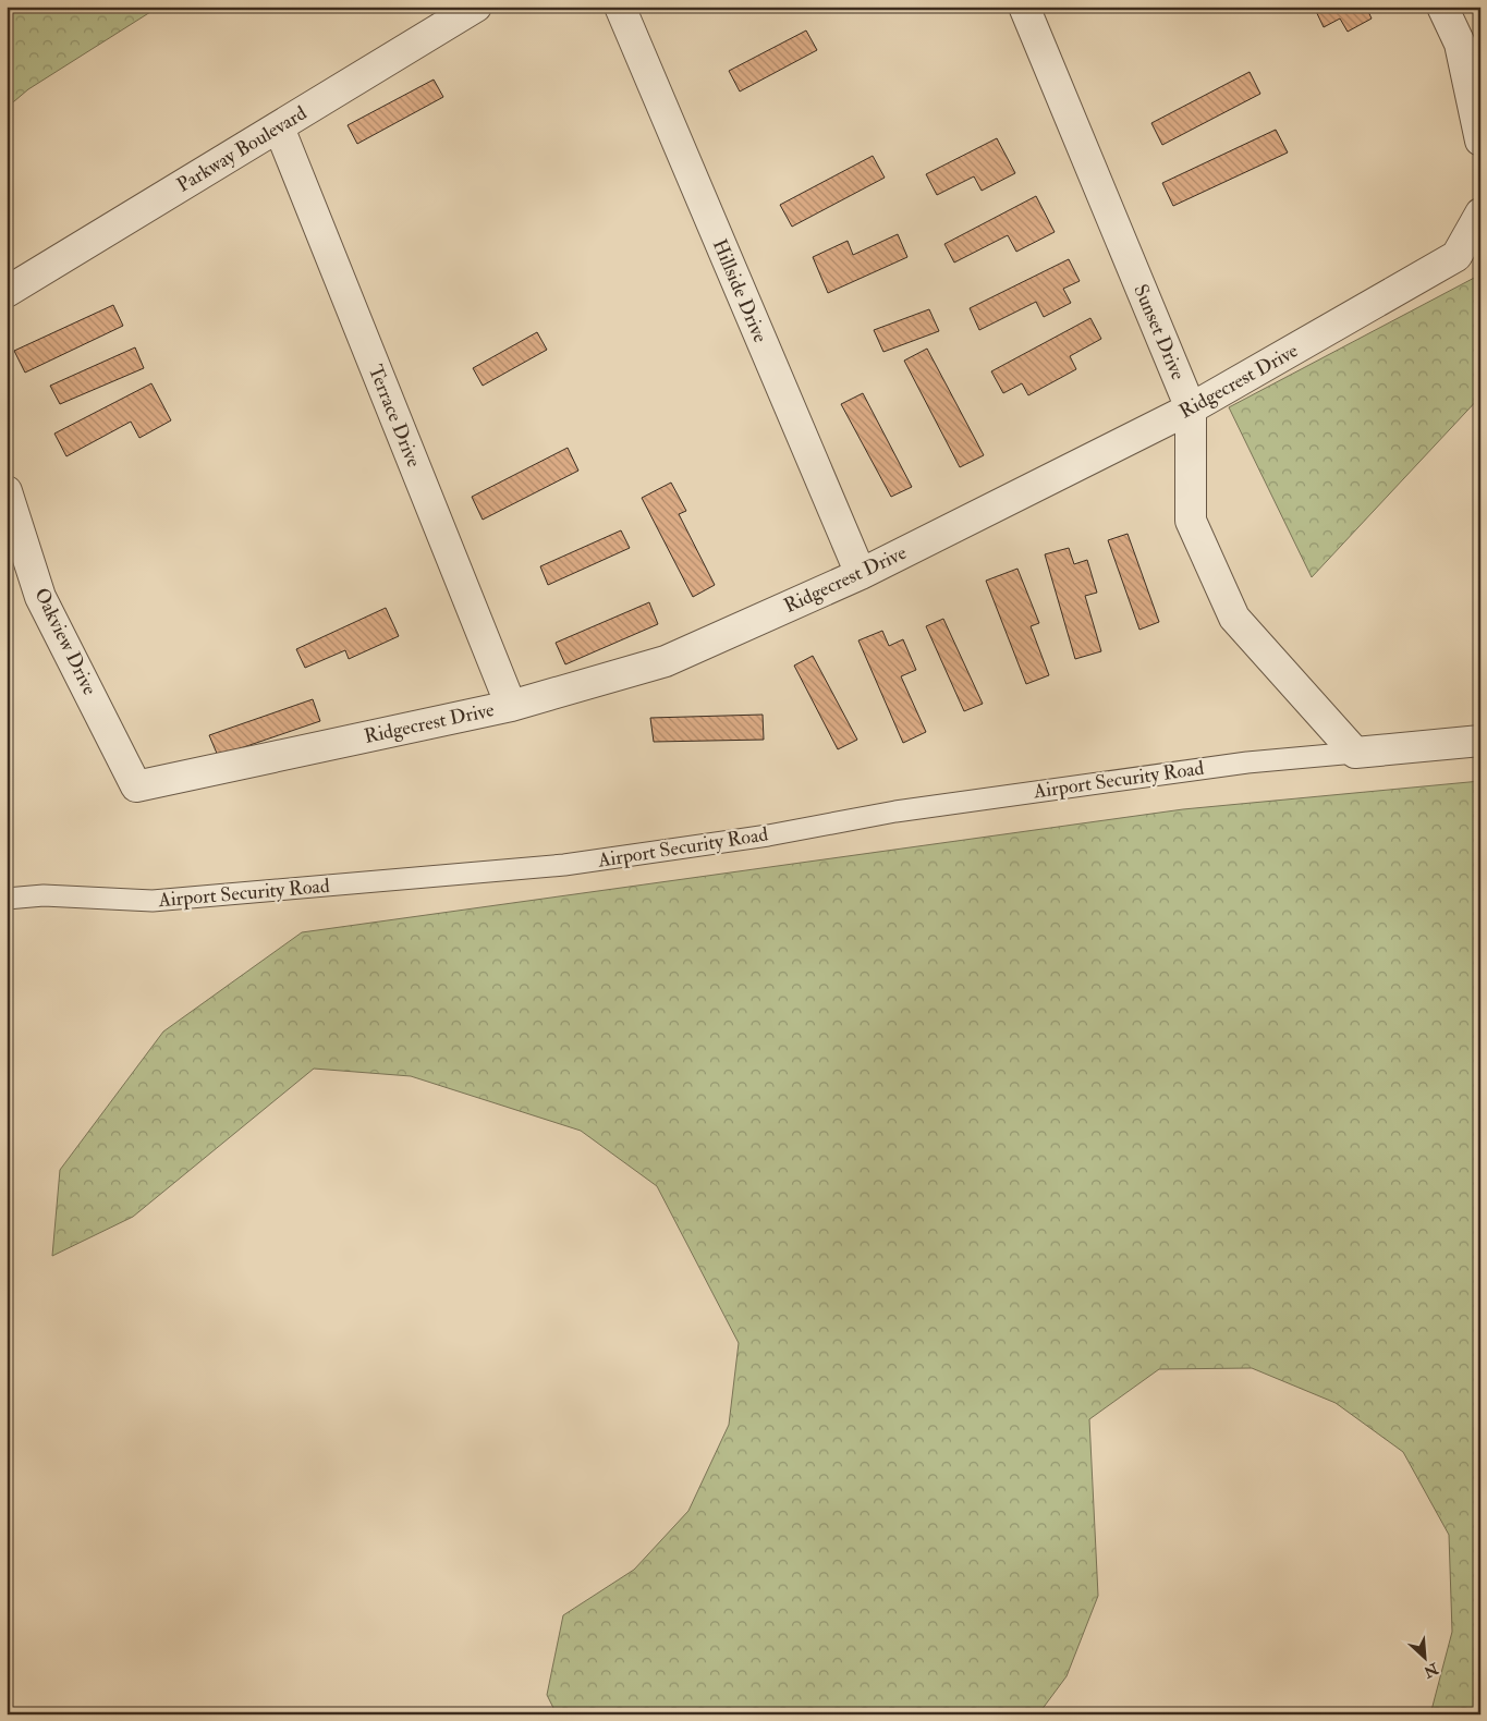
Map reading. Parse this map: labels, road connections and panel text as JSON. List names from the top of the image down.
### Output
{
  "streets": {
    "street": [
      "Parkway Boulevard",
      "Hillside Drive",
      "Sunset Drive",
      "Ridgecrest Drive",
      "Terrace Drive",
      "Oakview Drive"
    ],
    "lane": ["Airport Security Road"]
  },
  "crossings": [
    ["Parkway Boulevard", "Terrace Drive"],
    ["Hillside Drive", "Ridgecrest Drive"],
    ["Sunset Drive", "Ridgecrest Drive"],
    ["Sunset Drive", "Airport Security Road"],
    ["Ridgecrest Drive", "Terrace Drive"],
    ["Ridgecrest Drive", "Oakview Drive"]
  ],
  "north": "bottom right"
}
